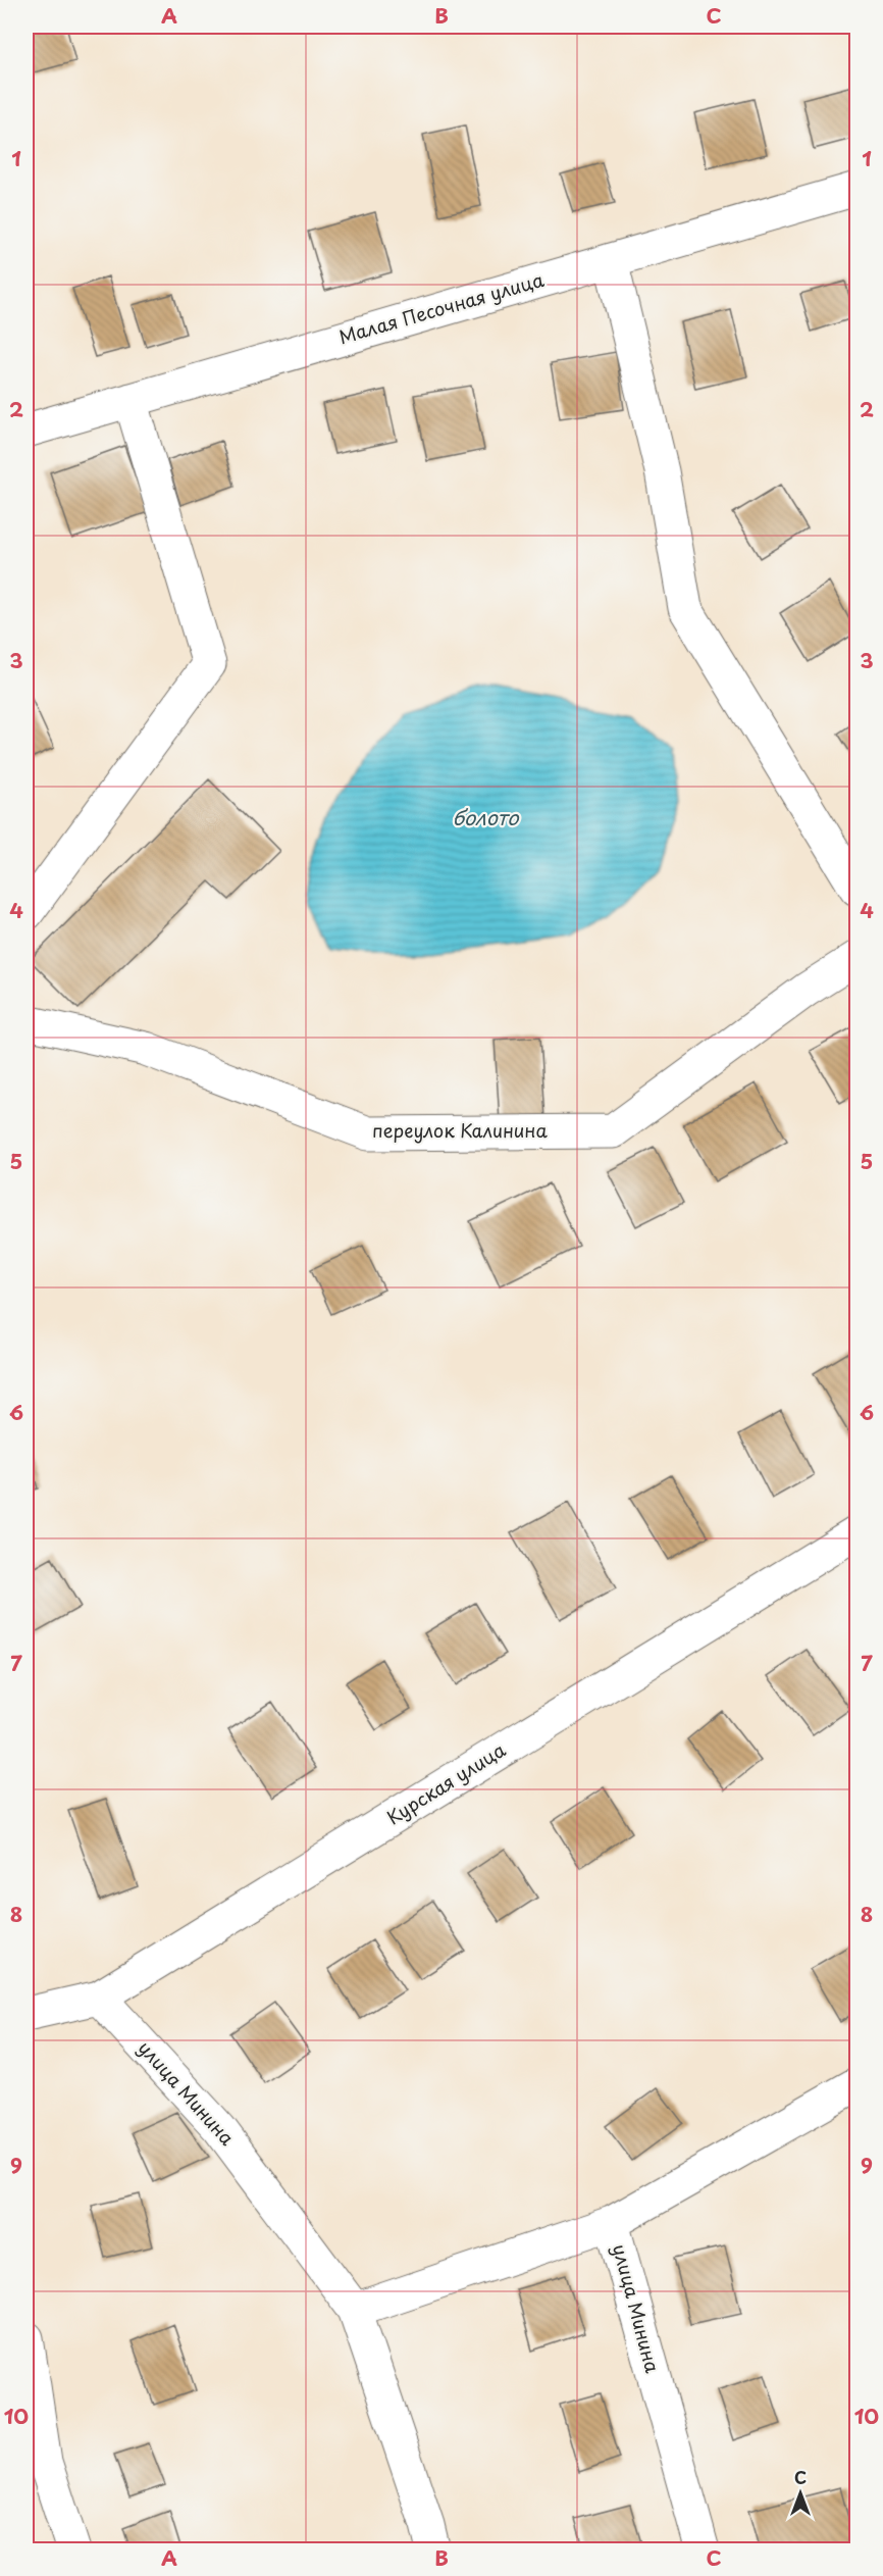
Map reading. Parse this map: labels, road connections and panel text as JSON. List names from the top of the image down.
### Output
{
  "streets": {
    "street": [
      "Малая Песочная улица",
      "переулок Калинина",
      "Курская улица",
      "улица Минина"
    ]
  },
  "crossings": [
    ["Курская улица", "улица Минина"]
  ],
  "water": ["болото"],
  "north": "top",
  "grid": {
    "columns": ["A", "B", "C"],
    "rows": [
      "1",
      "2",
      "3",
      "4",
      "5",
      "6",
      "7",
      "8",
      "9",
      "10"
    ]
  }
}
